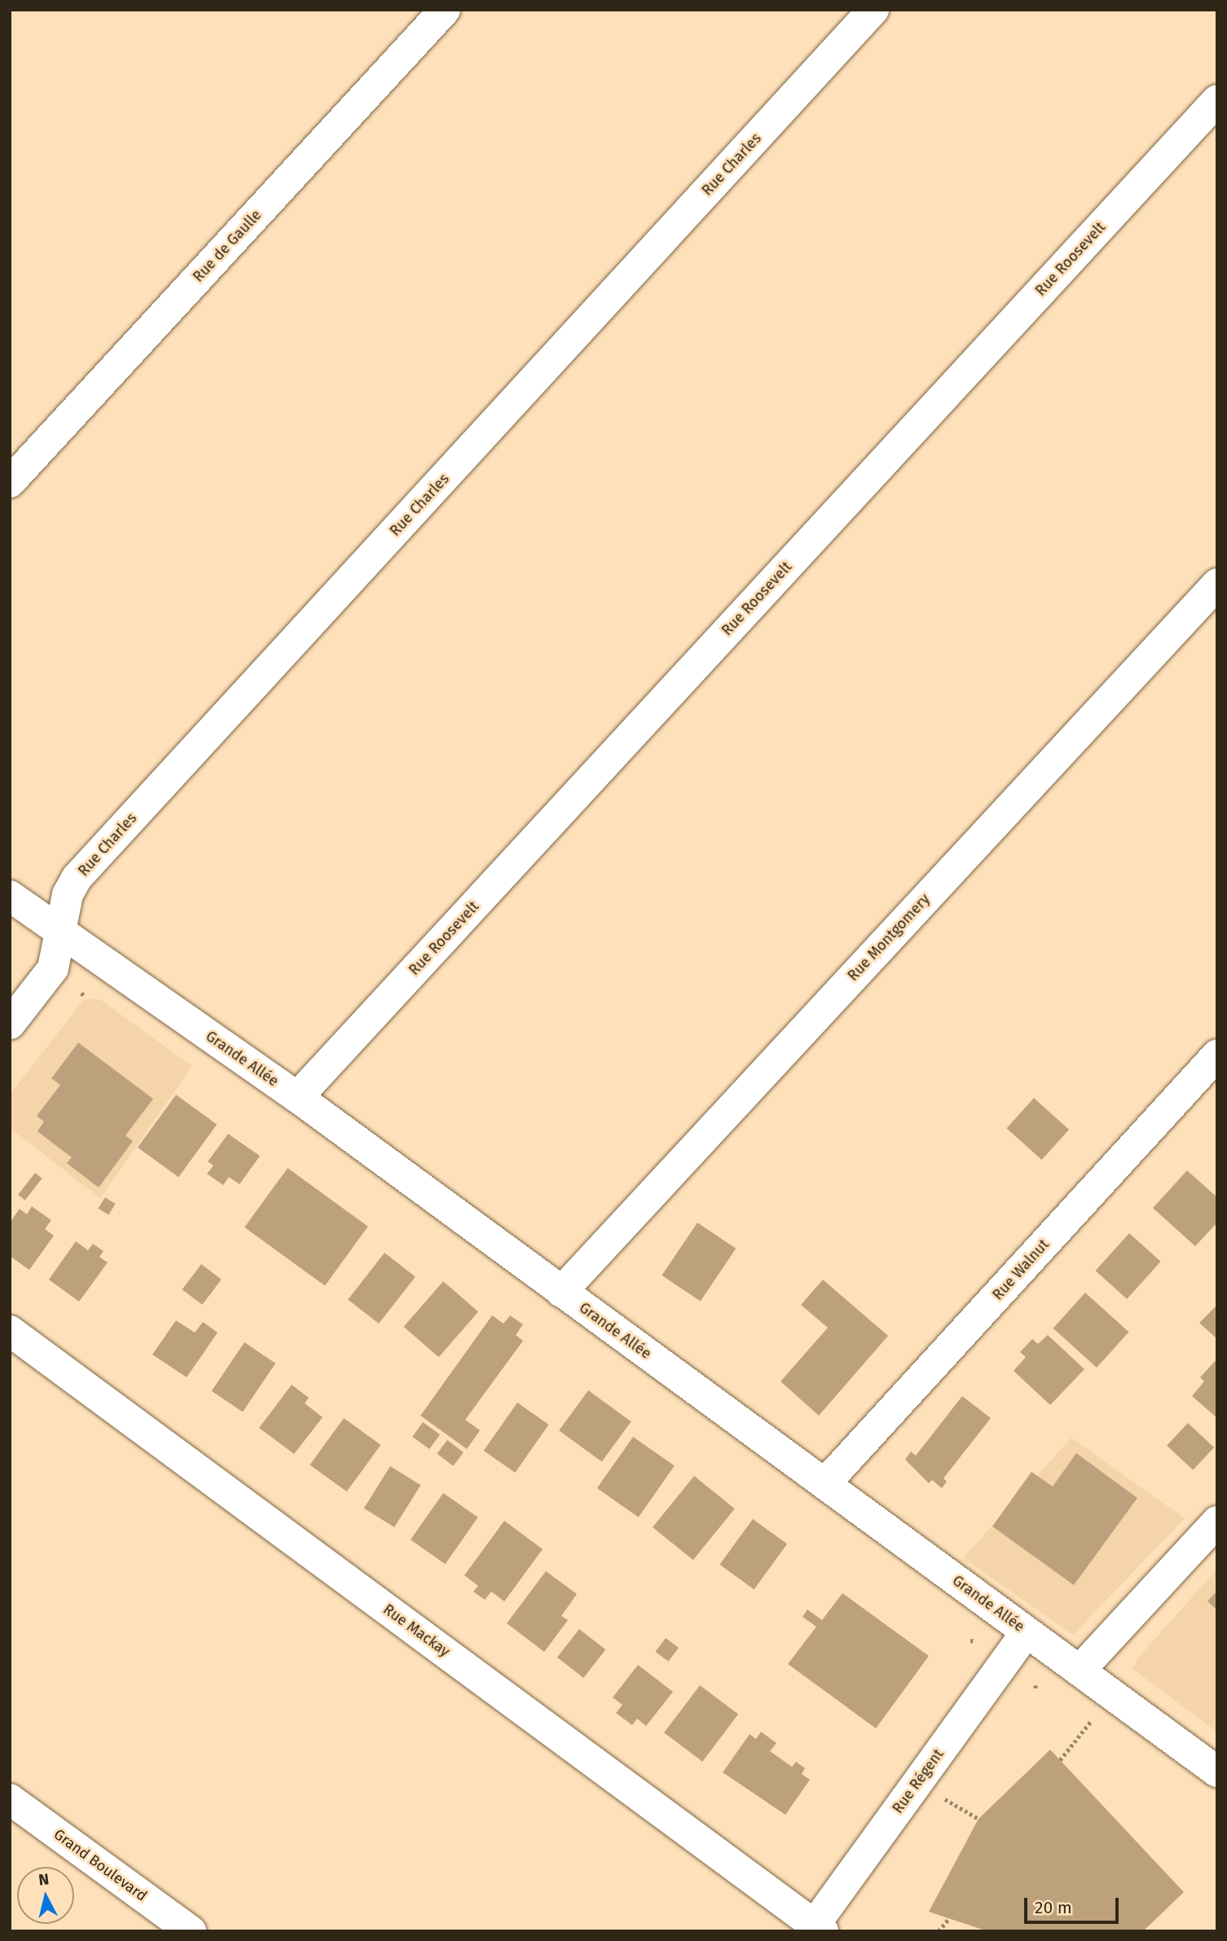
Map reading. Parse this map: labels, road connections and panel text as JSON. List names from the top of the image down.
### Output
{
  "streets": {
    "street": [
      "Rue Charles",
      "Rue de Gaulle",
      "Rue Roosevelt",
      "Rue Montgomery",
      "Grande Allée",
      "Rue Walnut",
      "Rue Mackay",
      "Rue Régent",
      "Grand Boulevard"
    ]
  },
  "crossings": [
    ["Rue Charles", "Grande Allée"],
    ["Rue Roosevelt", "Grande Allée"],
    ["Rue Montgomery", "Grande Allée"],
    ["Grande Allée", "Rue Walnut"],
    ["Grande Allée", "Rue Régent"],
    ["Rue Mackay", "Rue Régent"]
  ],
  "scale_bar": "20 m",
  "north": "top"
}
